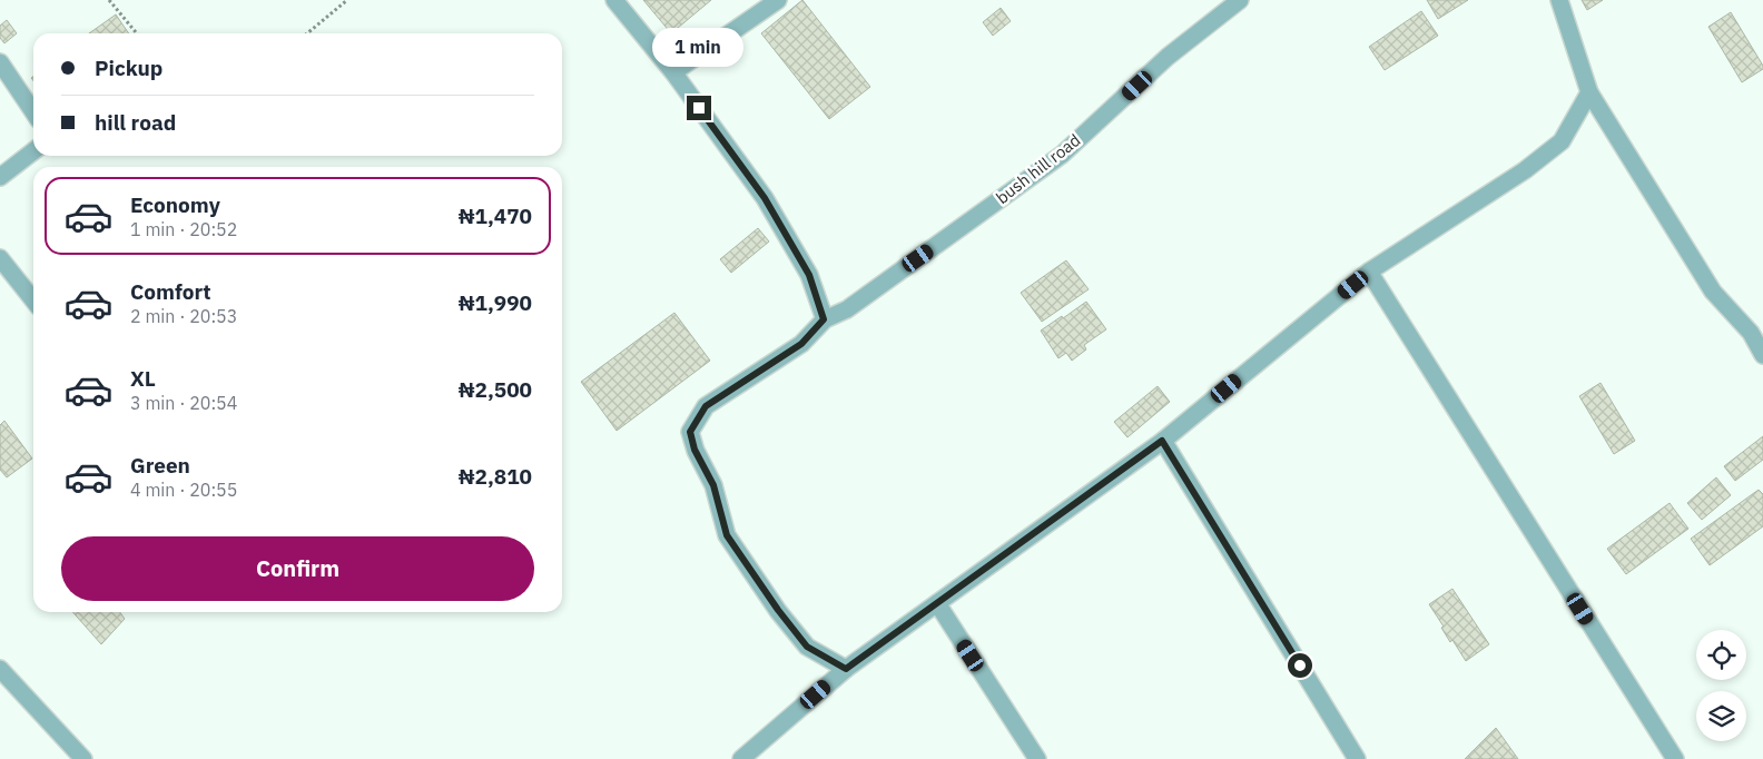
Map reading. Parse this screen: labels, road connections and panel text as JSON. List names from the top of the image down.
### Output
{
  "streets": {
    "street": ["bush hill road"]
  },
  "page": {
    "bubble": "1 min",
    "banner": ["Pickup", "hill road"],
    "list": [
      {
        "name": "Economy",
        "note": "1 min · 20:52",
        "value": "₦1,470"
      },
      {
        "name": "Comfort",
        "note": "2 min · 20:53",
        "value": "₦1,990"
      },
      {
        "name": "XL",
        "note": "3 min · 20:54",
        "value": "₦2,500"
      },
      {
        "name": "Green",
        "note": "4 min · 20:55",
        "value": "₦2,810"
      }
    ],
    "buttons": "Confirm"
  }
}
